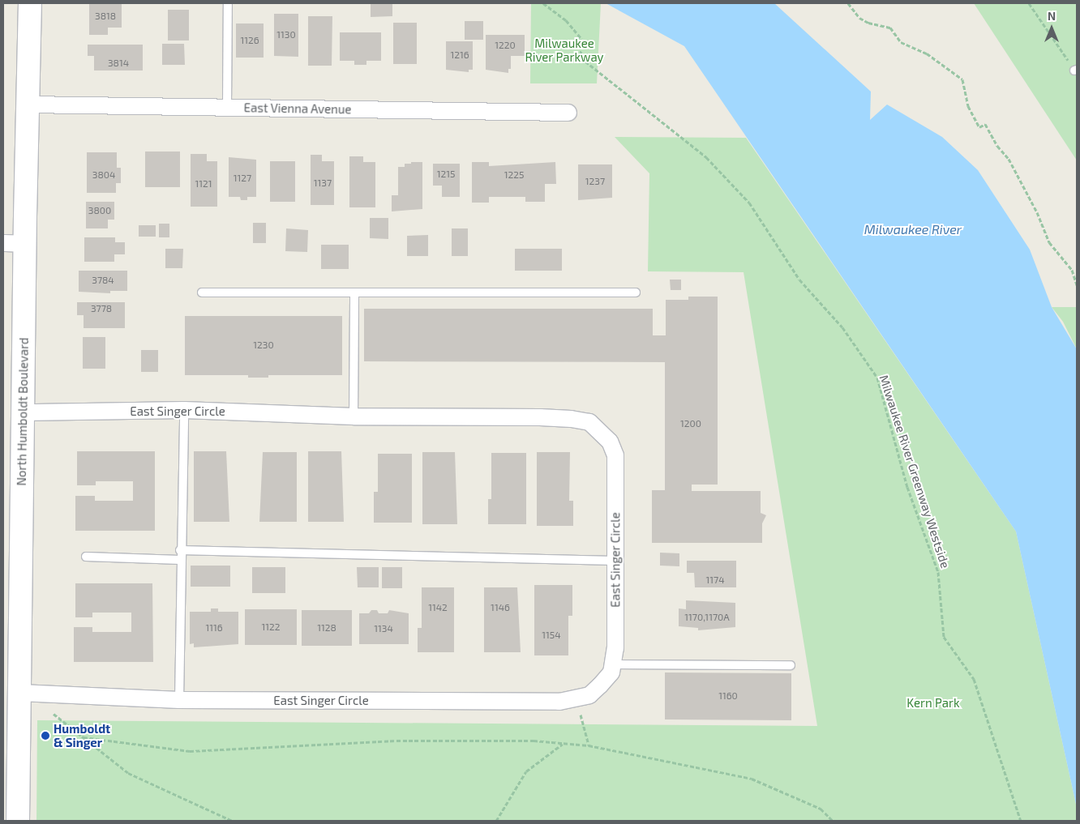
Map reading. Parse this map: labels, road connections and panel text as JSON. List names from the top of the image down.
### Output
{
  "streets": {
    "main road": ["North Humboldt Boulevard"],
    "street": ["East Vienna Avenue", "East Singer Circle"],
    "path": ["Milwaukee River Greenway Westside"]
  },
  "crossings": [
    ["East Vienna Avenue", "North Humboldt Boulevard"],
    ["North Humboldt Boulevard", "East Singer Circle"]
  ],
  "water": ["Milwaukee River"],
  "parks": ["Milwaukee River Parkway", "Kern Park"],
  "places": ["Humboldt & Singer"],
  "house_numbers": [
    "3818",
    "1130",
    "1126",
    "1220",
    "1216",
    "3814",
    "1215",
    "3804",
    "1225",
    "1127",
    "1237",
    "1137",
    "1121",
    "3800",
    "3784",
    "3778",
    "1230",
    "1200",
    "1174",
    "1142",
    "1146",
    "1170,1170A",
    "1122",
    "1116",
    "1128",
    "1134",
    "1154",
    "1160"
  ],
  "north": "top"
}
